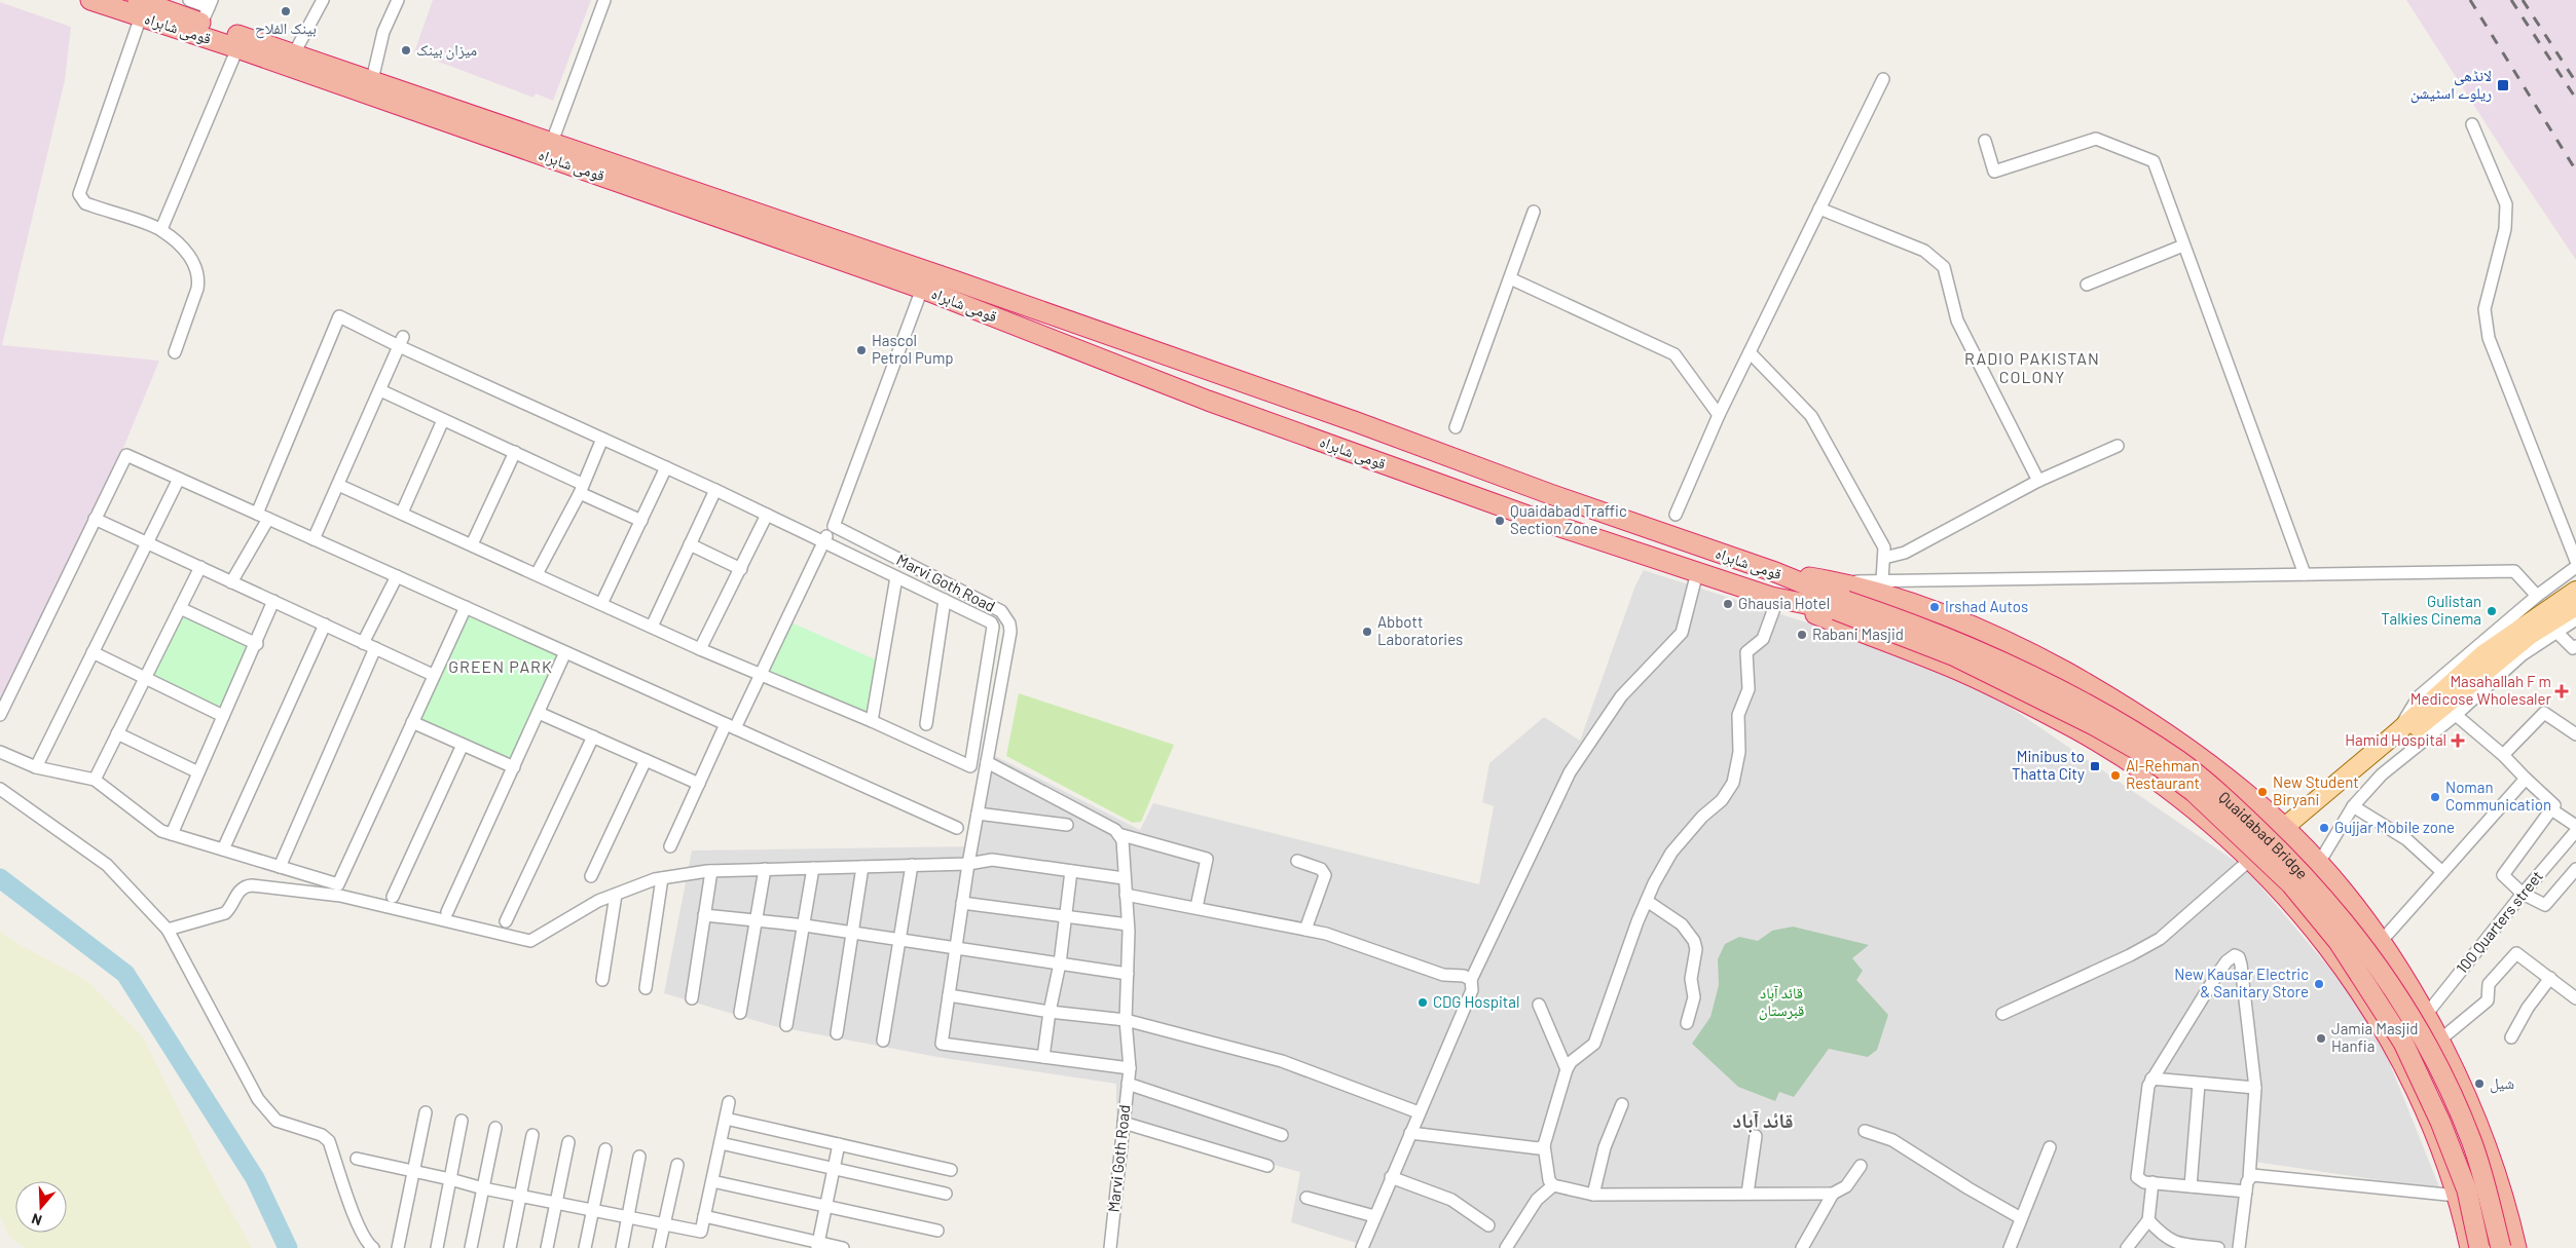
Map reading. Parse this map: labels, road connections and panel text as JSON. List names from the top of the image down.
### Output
{
  "streets": {
    "highway": ["قومی شاہراہ", "Quaidabad Bridge"],
    "street": ["Marvi Goth Road", "100 Quarters street"]
  },
  "crossings": [
    ["قومی شاہراہ", "Quaidabad Bridge"]
  ],
  "districts": ["RADIO PAKISTAN COLONY", "GREEN PARK", "قائد آباد"],
  "parks": ["قائد آباد قبرستان"],
  "places": {
    "other": [
      "بینک الفلاح",
      "میزان بینک",
      "Hascol Petrol Pump",
      "Quaidabad Traffic Section Zone",
      "Ghausia Hotel",
      "Irshad Autos",
      "Gulistan Talkies Cinema",
      "Abbott Laboratories",
      "Rabani Masjid",
      "Al-Rehman Restaurant",
      "New Student Biryani",
      "Noman Communication",
      "Gujjar Mobile zone",
      "New Kausar Electric & Sanitary Store",
      "CDG Hospital",
      "Jamia Masjid Hanfia",
      "شیل"
    ],
    "transit": ["لانڈھی ریلوے اسٹیشن", "Minibus to Thatta City"],
    "health": ["Masahallah F m Medicose Wholesaler", "Hamid Hospital"]
  },
  "north": "bottom"
}
